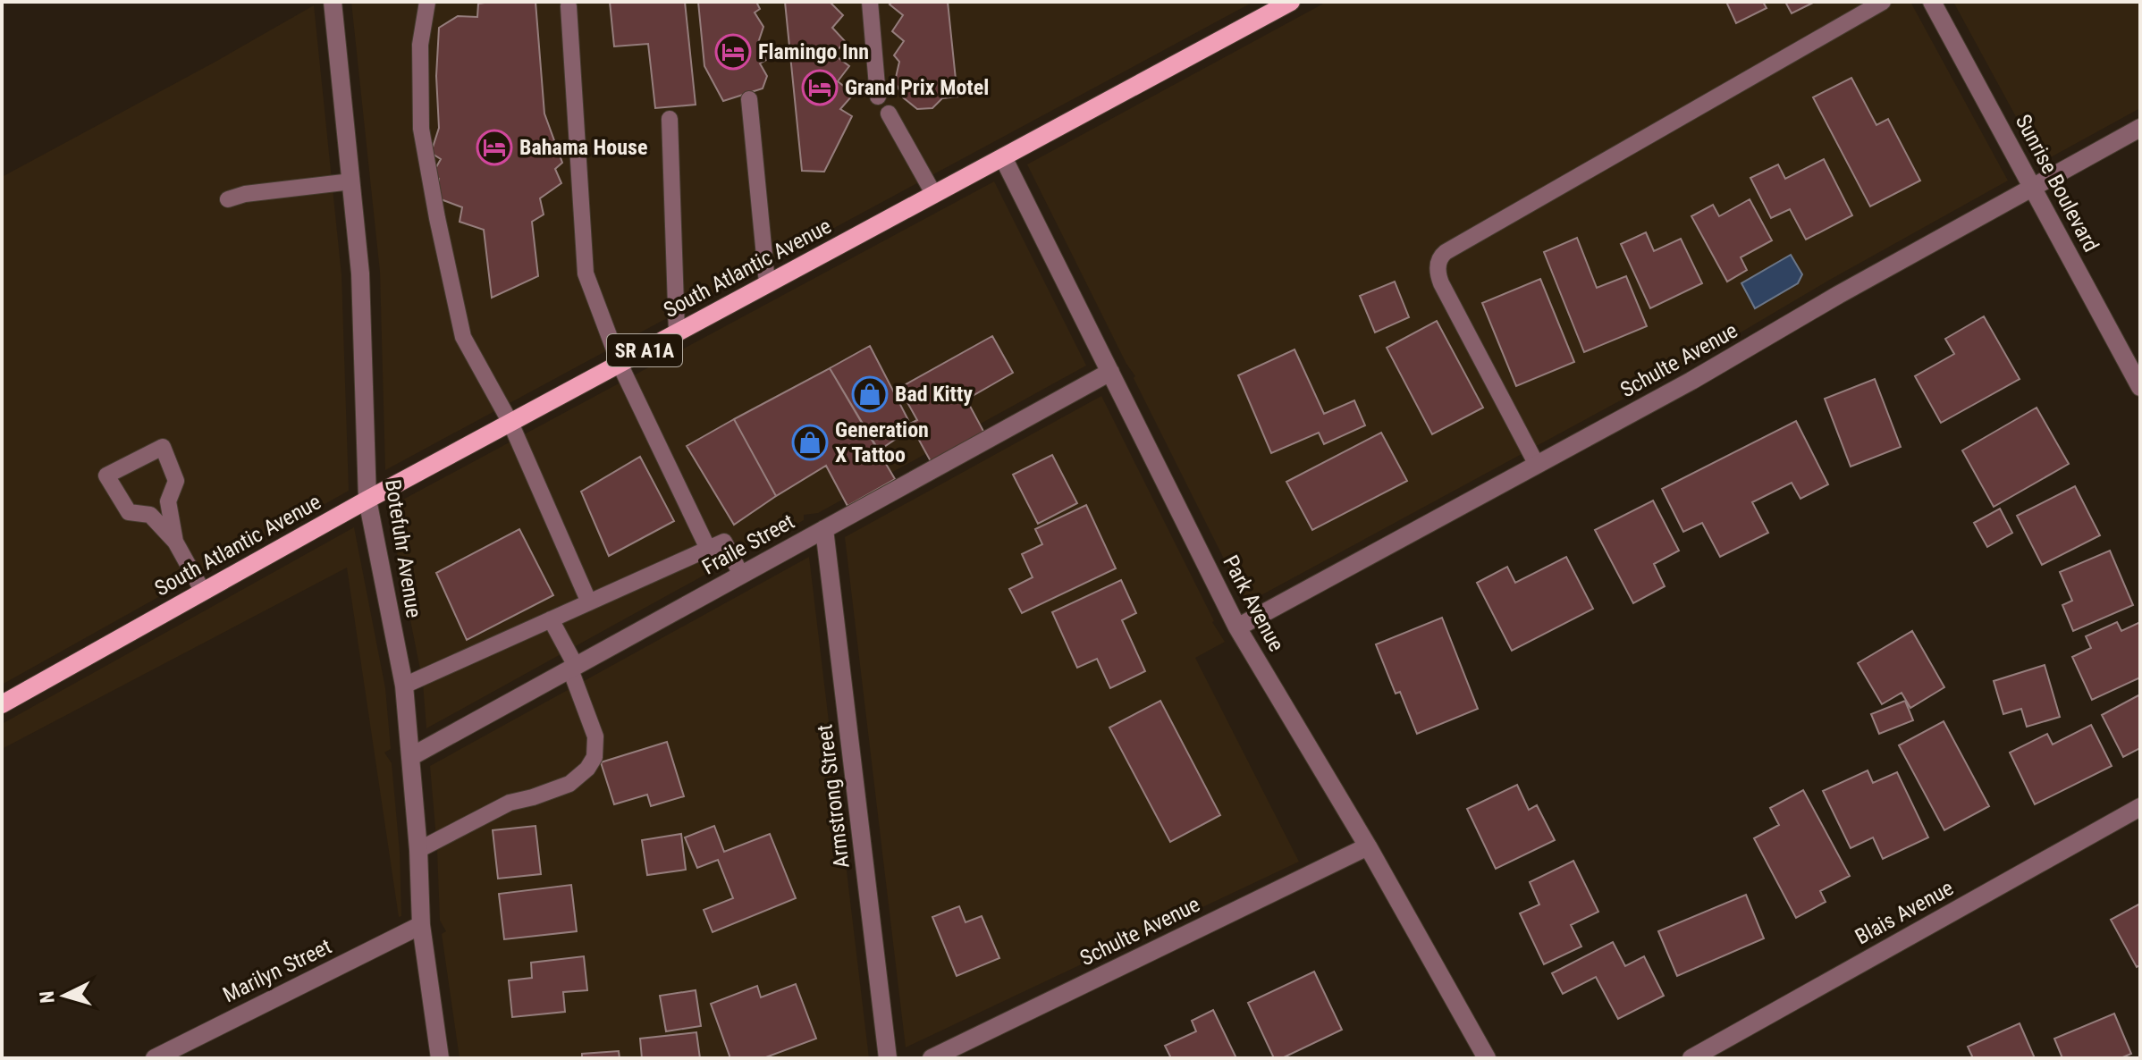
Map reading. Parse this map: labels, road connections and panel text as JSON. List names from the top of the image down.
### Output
{
  "streets": {
    "main road": ["South Atlantic Avenue", "SR A1A"],
    "street": [
      "Sunrise Boulevard",
      "Schulte Avenue",
      "Fraile Street",
      "Botefuhr Avenue",
      "Park Avenue",
      "Armstrong Street",
      "Blais Avenue",
      "Marilyn Street"
    ]
  },
  "crossings": [
    ["Sunrise Boulevard", "Schulte Avenue"],
    ["South Atlantic Avenue", "Botefuhr Avenue"],
    ["South Atlantic Avenue", "Park Avenue"],
    ["Schulte Avenue", "Park Avenue"],
    ["Fraile Street", "Botefuhr Avenue"],
    ["Fraile Street", "Park Avenue"],
    ["Fraile Street", "Armstrong Street"],
    ["Botefuhr Avenue", "Marilyn Street"]
  ],
  "places": {
    "hotel": ["Flamingo Inn", "Grand Prix Motel", "Bahama House"],
    "shop": ["Bad Kitty", "Generation X Tattoo"]
  },
  "north": "left"
}
